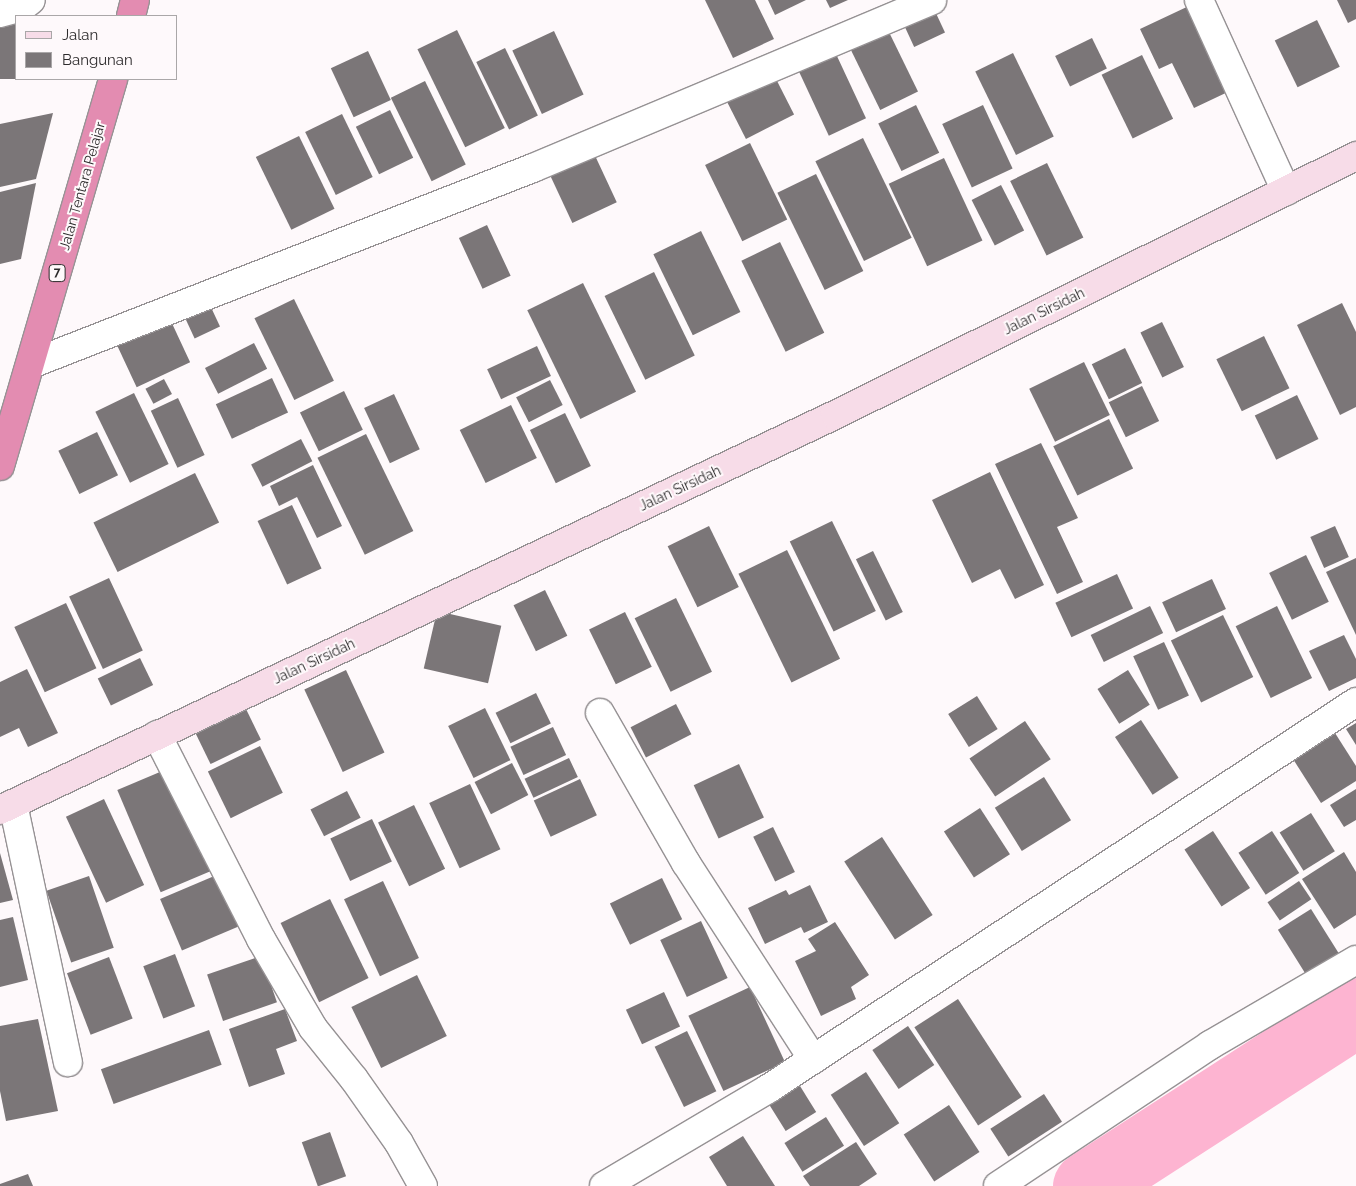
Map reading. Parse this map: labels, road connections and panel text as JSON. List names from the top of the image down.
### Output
{
  "streets": {
    "highway": ["Jalan Tentara Pelajar", "7"],
    "street": ["Jalan Sirsidah"]
  },
  "legend": ["Jalan", "Bangunan"]
}
